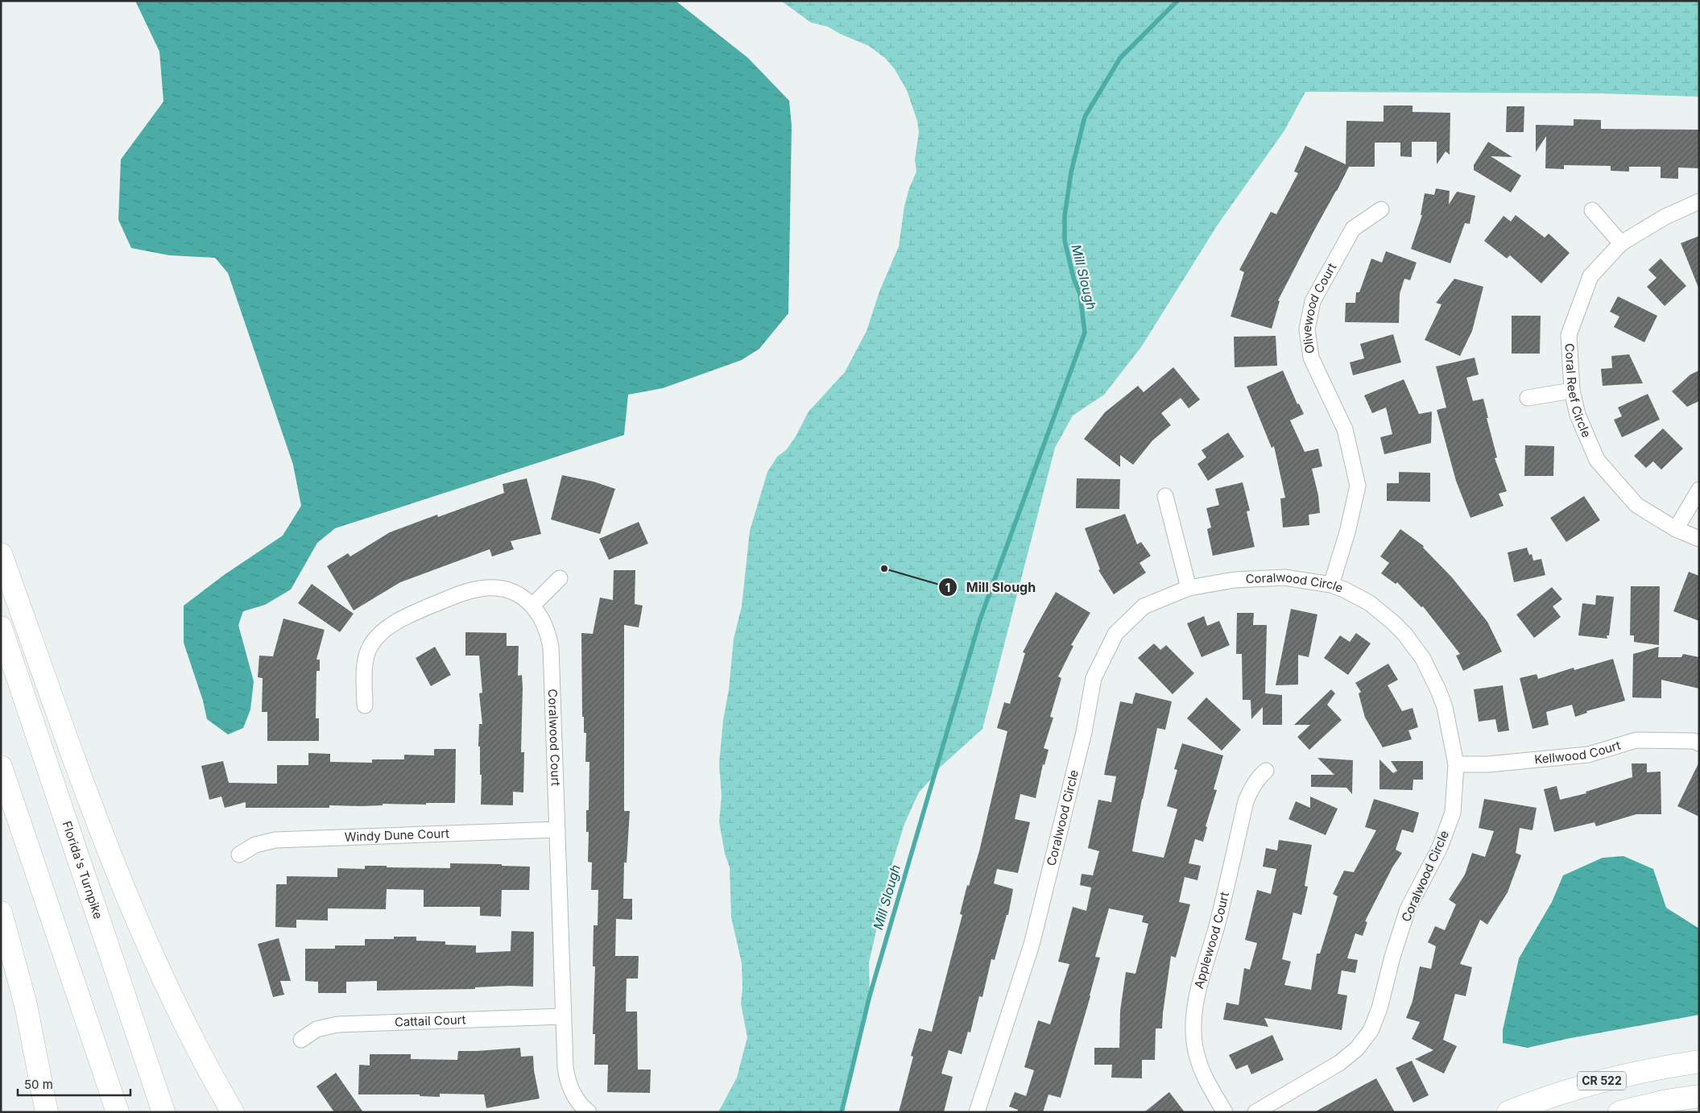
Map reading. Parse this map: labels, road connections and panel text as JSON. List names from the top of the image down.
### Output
{
  "streets": {
    "main road": ["Florida's Turnpike", "CR 522"],
    "street": [
      "Olivewood Court",
      "Coral Reef Circle",
      "Coralwood Circle",
      "Coralwood Court",
      "Kellwood Court",
      "Windy Dune Court",
      "Applewood Court",
      "Cattail Court"
    ]
  },
  "crossings": [
    ["Olivewood Court", "Coralwood Circle"],
    ["Coralwood Circle", "Kellwood Court"],
    ["Coralwood Court", "Windy Dune Court"],
    ["Coralwood Court", "Cattail Court"]
  ],
  "water": ["Mill Slough"],
  "places": ["Mill Slough"],
  "scale_bar": "50 m"
}
